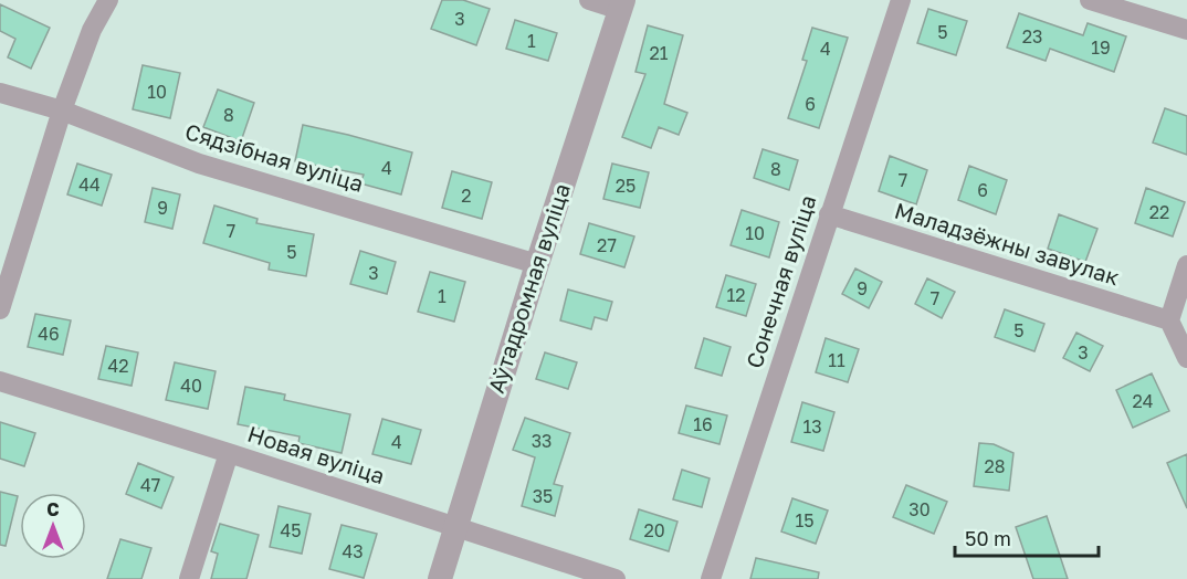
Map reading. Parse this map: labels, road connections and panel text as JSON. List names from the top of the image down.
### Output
{
  "streets": {
    "street": [
      "Сядзібная вуліца",
      "Маладзёжны завулак",
      "Сонечная вуліца",
      "Аўтадромная вуліца",
      "Новая вуліца"
    ]
  },
  "crossings": [
    ["Сядзібная вуліца", "Аўтадромная вуліца"],
    ["Маладзёжны завулак", "Сонечная вуліца"],
    ["Аўтадромная вуліца", "Новая вуліца"]
  ],
  "house_numbers": [
    "3",
    "5",
    "23",
    "1",
    "19",
    "4",
    "21",
    "10",
    "6",
    "8",
    "4",
    "8",
    "7",
    "44",
    "25",
    "6",
    "2",
    "9",
    "22",
    "7",
    "10",
    "27",
    "5",
    "3",
    "9",
    "12",
    "1",
    "7",
    "5",
    "46",
    "3",
    "11",
    "42",
    "40",
    "24",
    "16",
    "13",
    "33",
    "4",
    "28",
    "47",
    "35",
    "30",
    "15",
    "45",
    "20",
    "43"
  ],
  "scale_bar": "50 m",
  "north": "top"
}
